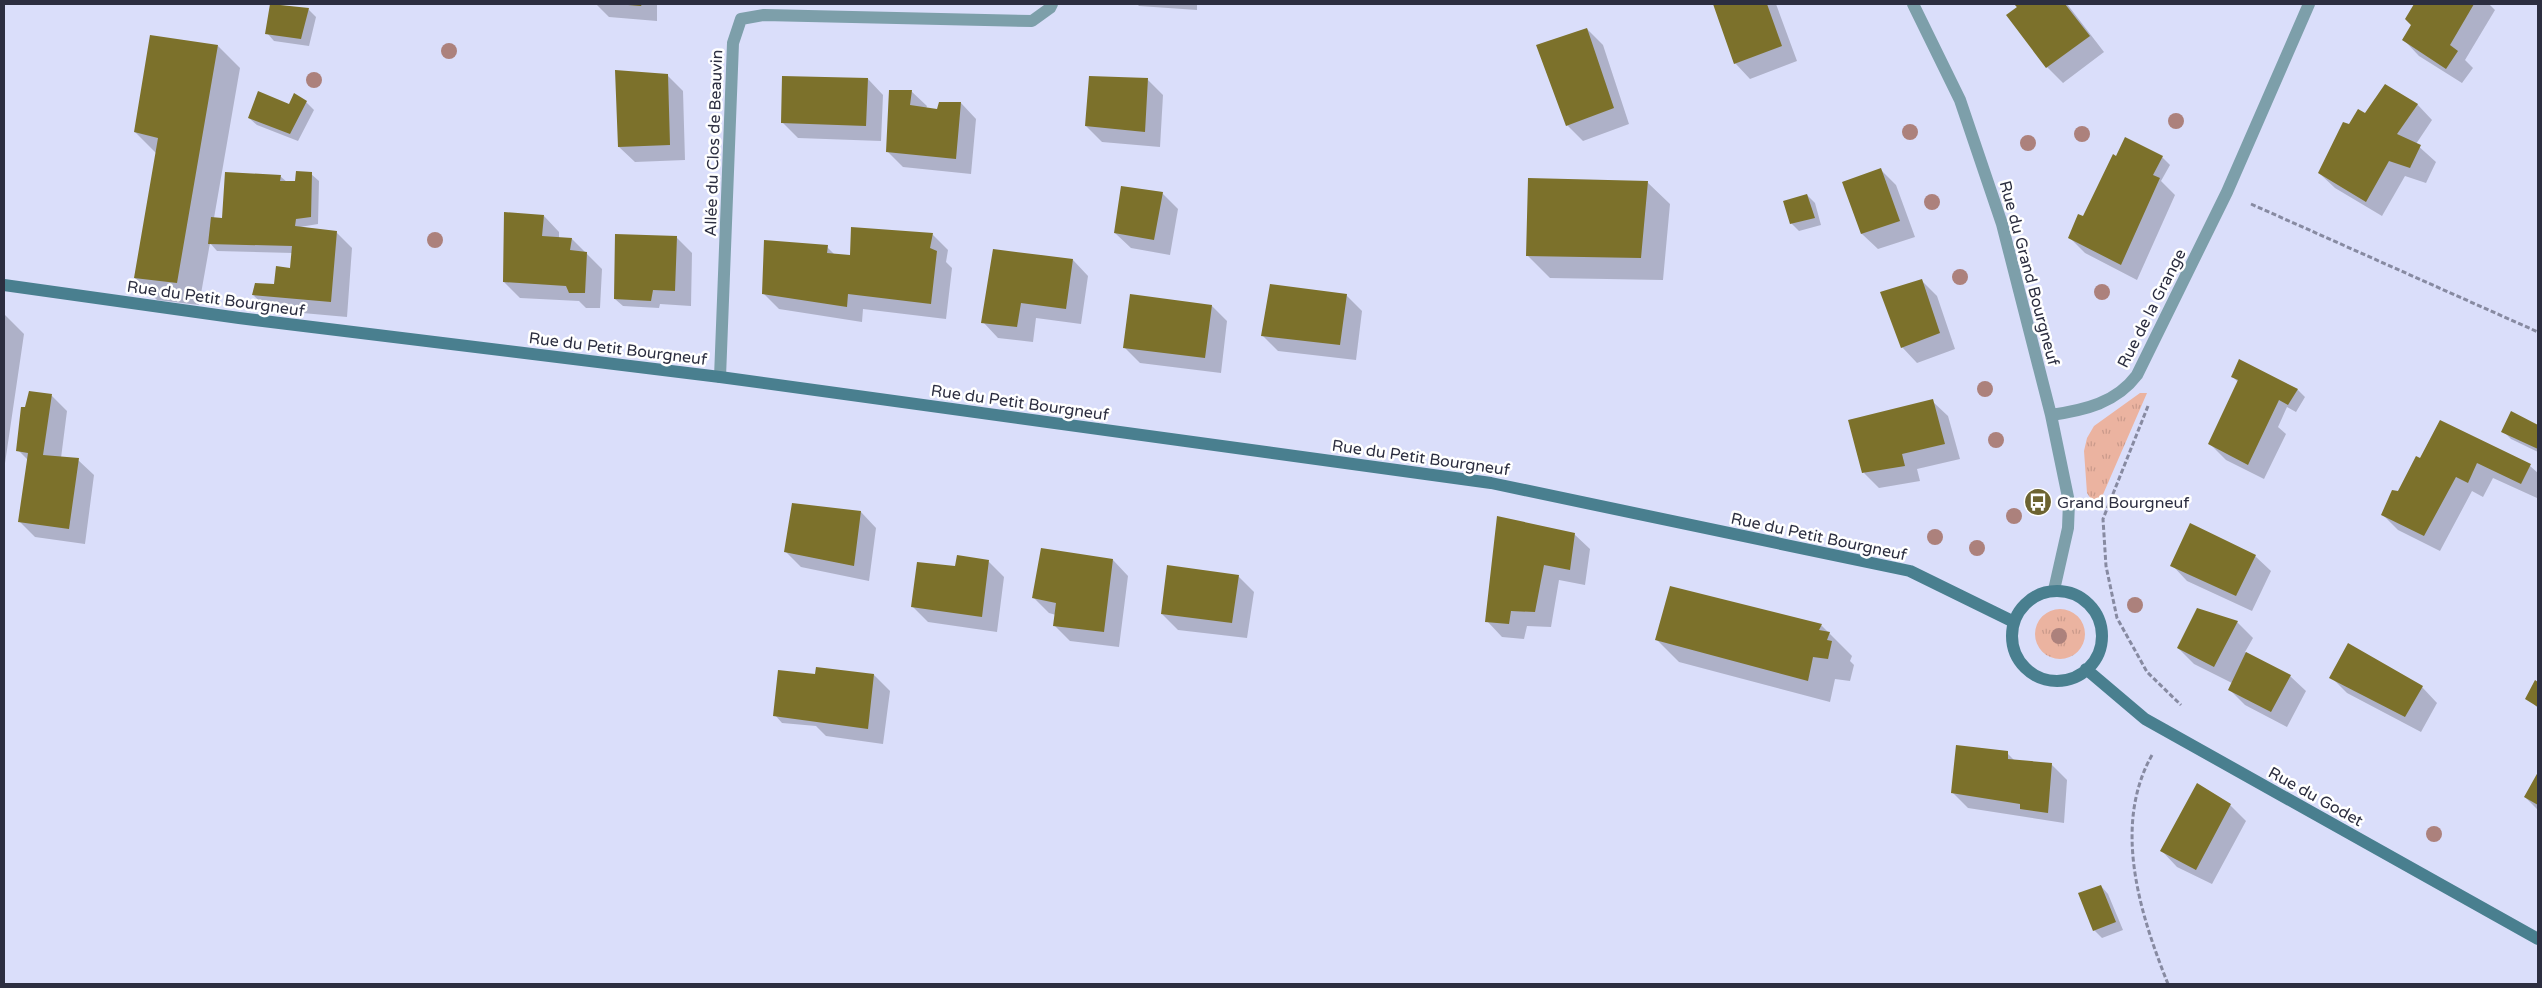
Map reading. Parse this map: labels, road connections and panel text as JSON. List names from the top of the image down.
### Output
{
  "streets": {
    "street": [
      "Allée du Clos de Beauvin",
      "Rue du Grand Bourgneuf",
      "Rue du Petit Bourgneuf",
      "Rue de la Grange",
      "Rue du Godet"
    ]
  },
  "crossings": [
    ["Allée du Clos de Beauvin", "Rue du Petit Bourgneuf"],
    ["Rue du Grand Bourgneuf", "Rue de la Grange"],
    ["Rue du Petit Bourgneuf", "Rue du Godet"]
  ],
  "places": {
    "bus stop": ["Grand Bourgneuf"]
  }
}
